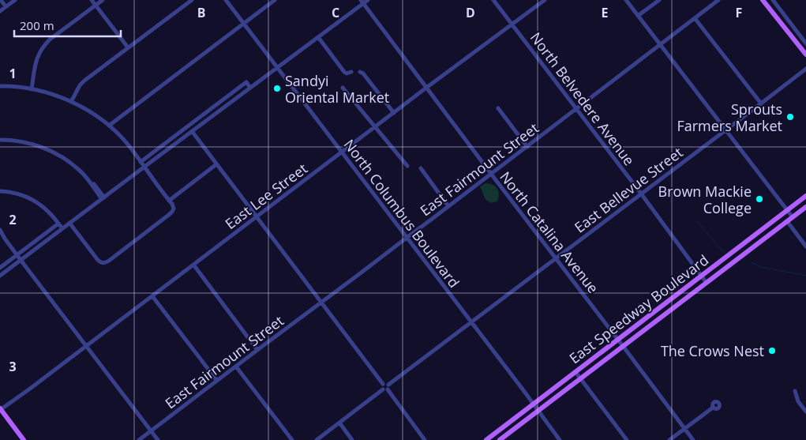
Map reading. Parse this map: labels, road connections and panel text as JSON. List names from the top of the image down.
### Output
{
  "streets": {
    "main road": ["East Speedway Boulevard"],
    "street": [
      "North Belvedere Avenue",
      "East Fairmount Street",
      "East Bellevue Street",
      "East Lee Street",
      "North Columbus Boulevard",
      "North Catalina Avenue"
    ]
  },
  "crossings": [
    ["North Belvedere Avenue", "East Fairmount Street"],
    ["North Belvedere Avenue", "East Bellevue Street"],
    ["North Belvedere Avenue", "East Lee Street"],
    ["North Belvedere Avenue", "East Speedway Boulevard"],
    ["East Fairmount Street", "North Columbus Boulevard"],
    ["East Fairmount Street", "North Catalina Avenue"],
    ["East Bellevue Street", "North Columbus Boulevard"],
    ["East Bellevue Street", "North Catalina Avenue"],
    ["East Lee Street", "North Columbus Boulevard"],
    ["East Lee Street", "North Catalina Avenue"],
    ["North Columbus Boulevard", "East Speedway Boulevard"],
    ["North Catalina Avenue", "East Speedway Boulevard"]
  ],
  "places": [
    "Sandyi Oriental Market",
    "Sprouts Farmers Market",
    "Brown Mackie College",
    "The Crows Nest"
  ],
  "scale_bar": "200 m",
  "grid": {
    "columns": [
      "B",
      "C",
      "D",
      "E",
      "F"
    ],
    "rows": ["1", "2", "3"]
  }
}
